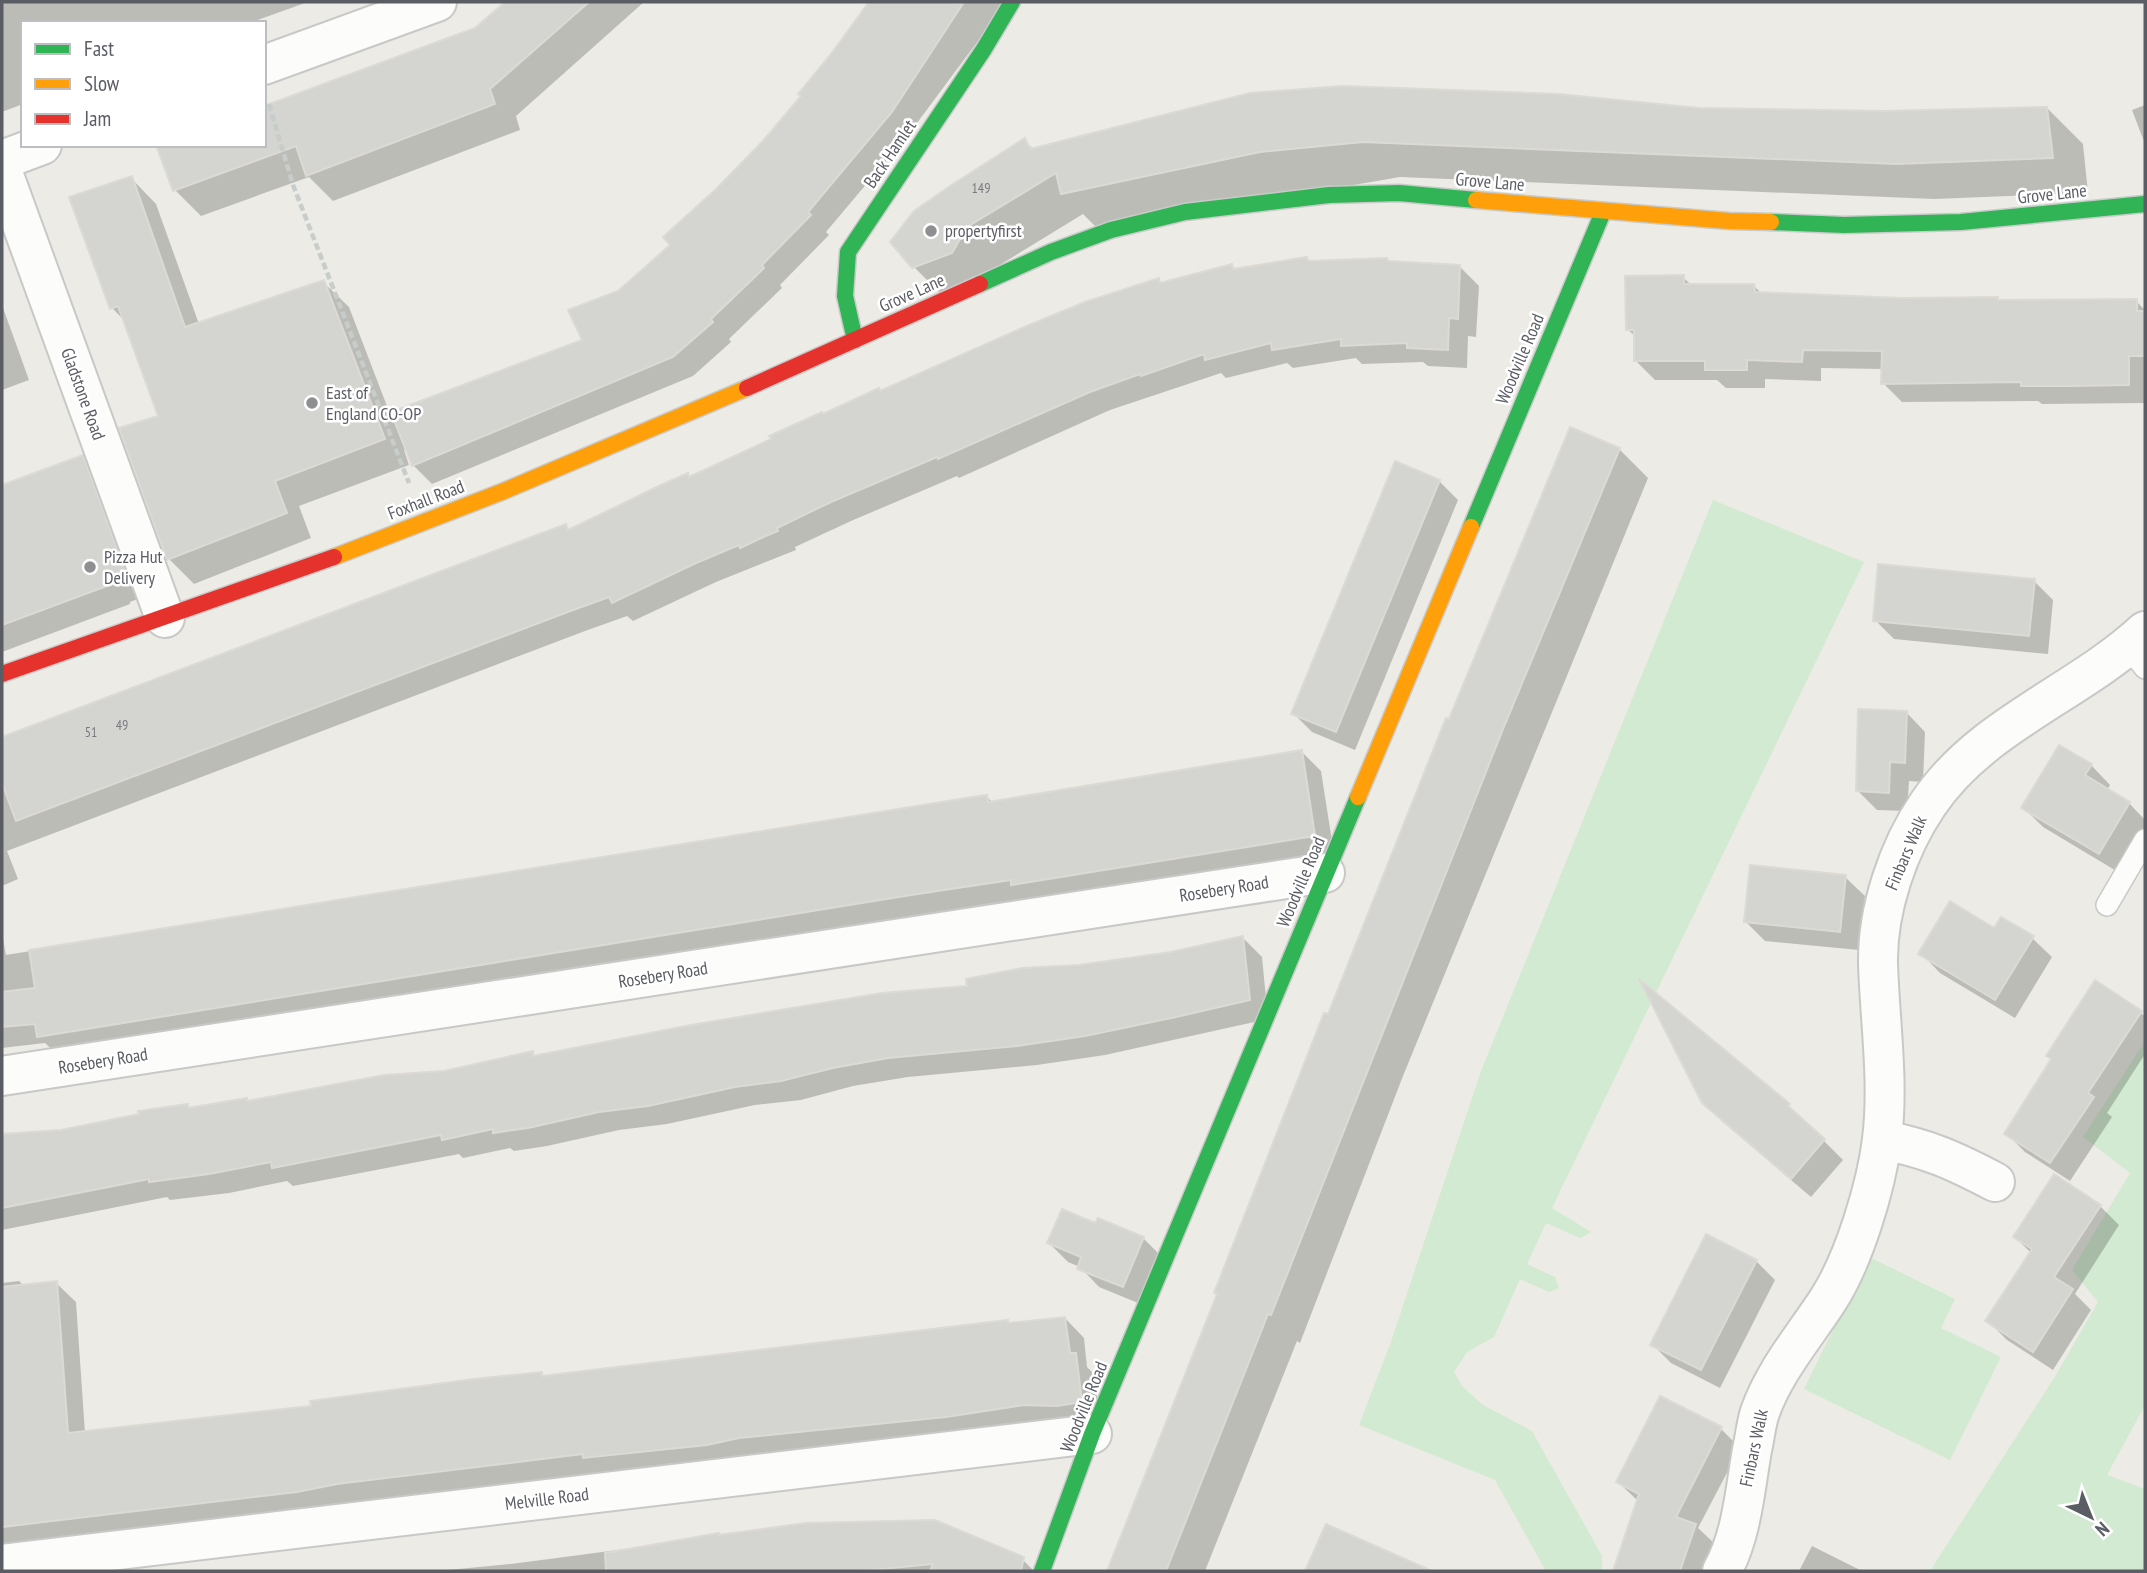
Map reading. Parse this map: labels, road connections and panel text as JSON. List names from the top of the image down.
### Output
{
  "streets": {
    "main road": [
      "Back Hamlet",
      "Grove Lane",
      "Woodville Road",
      "Foxhall Road"
    ],
    "street": [
      "Gladstone Road",
      "Finbars Walk",
      "Rosebery Road",
      "Melville Road"
    ]
  },
  "crossings": [
    ["Back Hamlet", "Grove Lane"],
    ["Back Hamlet", "Foxhall Road"],
    ["Grove Lane", "Woodville Road"],
    ["Grove Lane", "Foxhall Road"],
    ["Woodville Road", "Rosebery Road"],
    ["Woodville Road", "Melville Road"],
    ["Gladstone Road", "Foxhall Road"]
  ],
  "places": ["propertyfirst", "East of England CO-OP", "Pizza Hut Delivery"],
  "house_numbers": ["149", "49", "51"],
  "legend": ["Fast", "Slow", "Jam"],
  "north": "bottom right"
}
